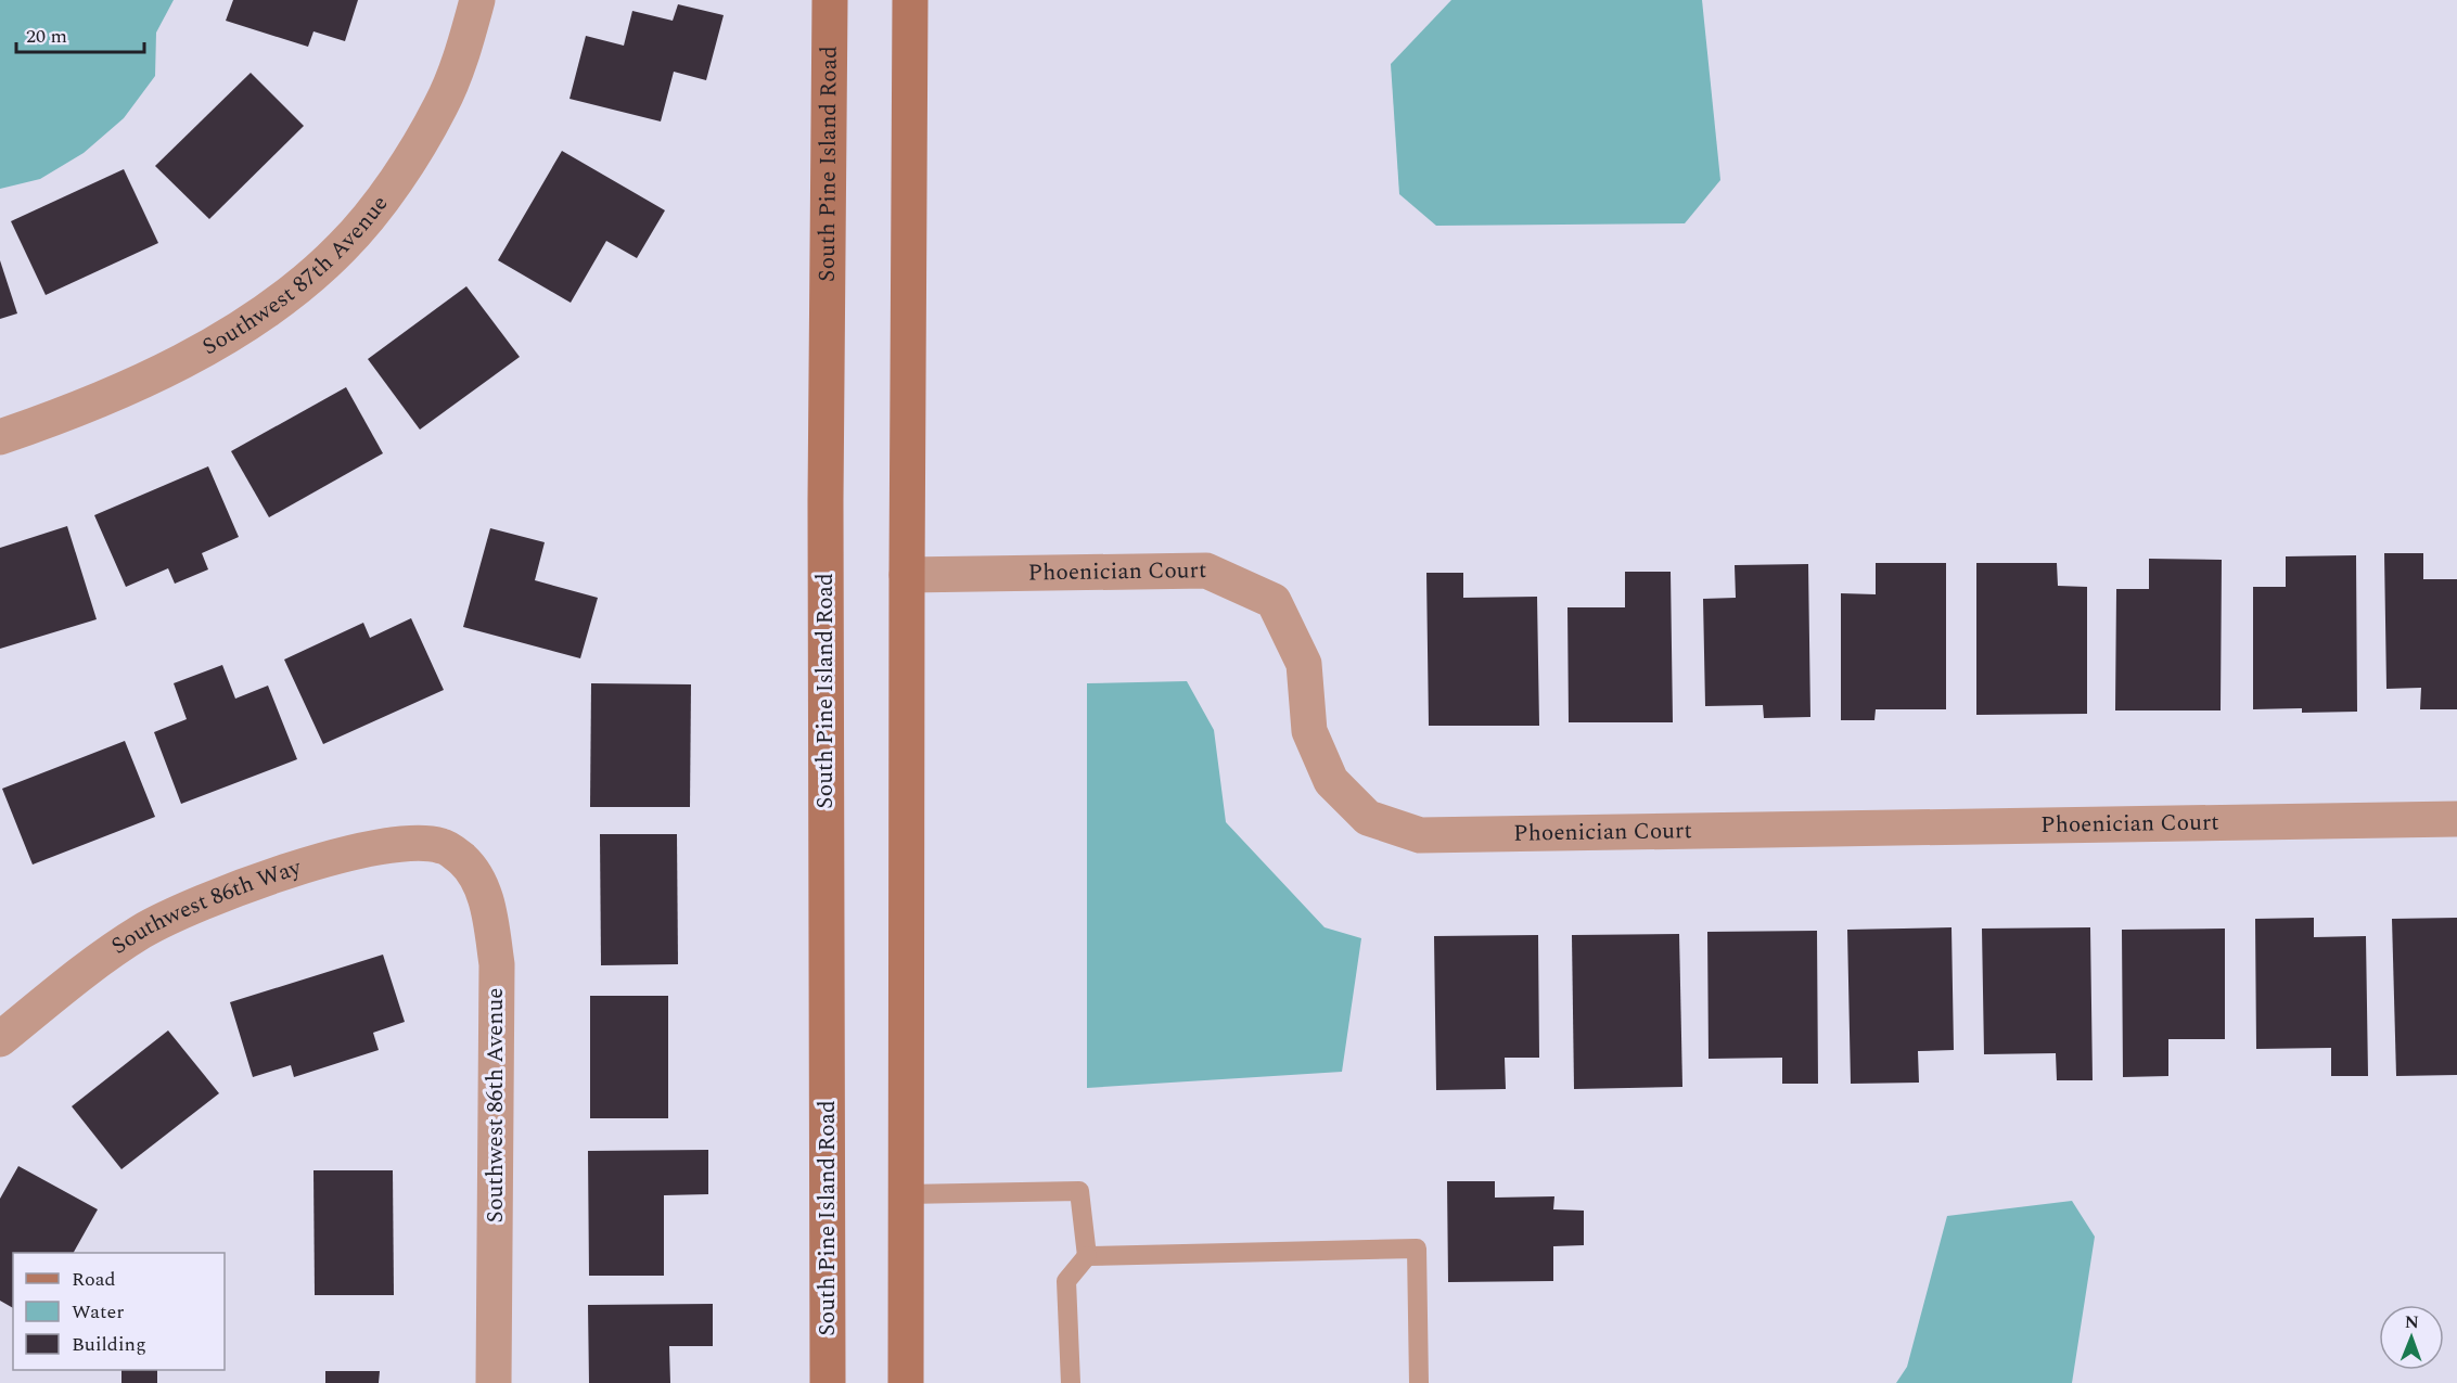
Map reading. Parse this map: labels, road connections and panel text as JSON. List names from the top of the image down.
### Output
{
  "streets": {
    "main road": ["South Pine Island Road"],
    "street": [
      "Southwest 87th Avenue",
      "Phoenician Court",
      "Southwest 86th Way",
      "Southwest 86th Avenue"
    ]
  },
  "crossings": [
    ["Southwest 86th Way", "Southwest 86th Avenue"]
  ],
  "legend": ["Road", "Water", "Building"],
  "scale_bar": "20 m",
  "north": "top"
}
